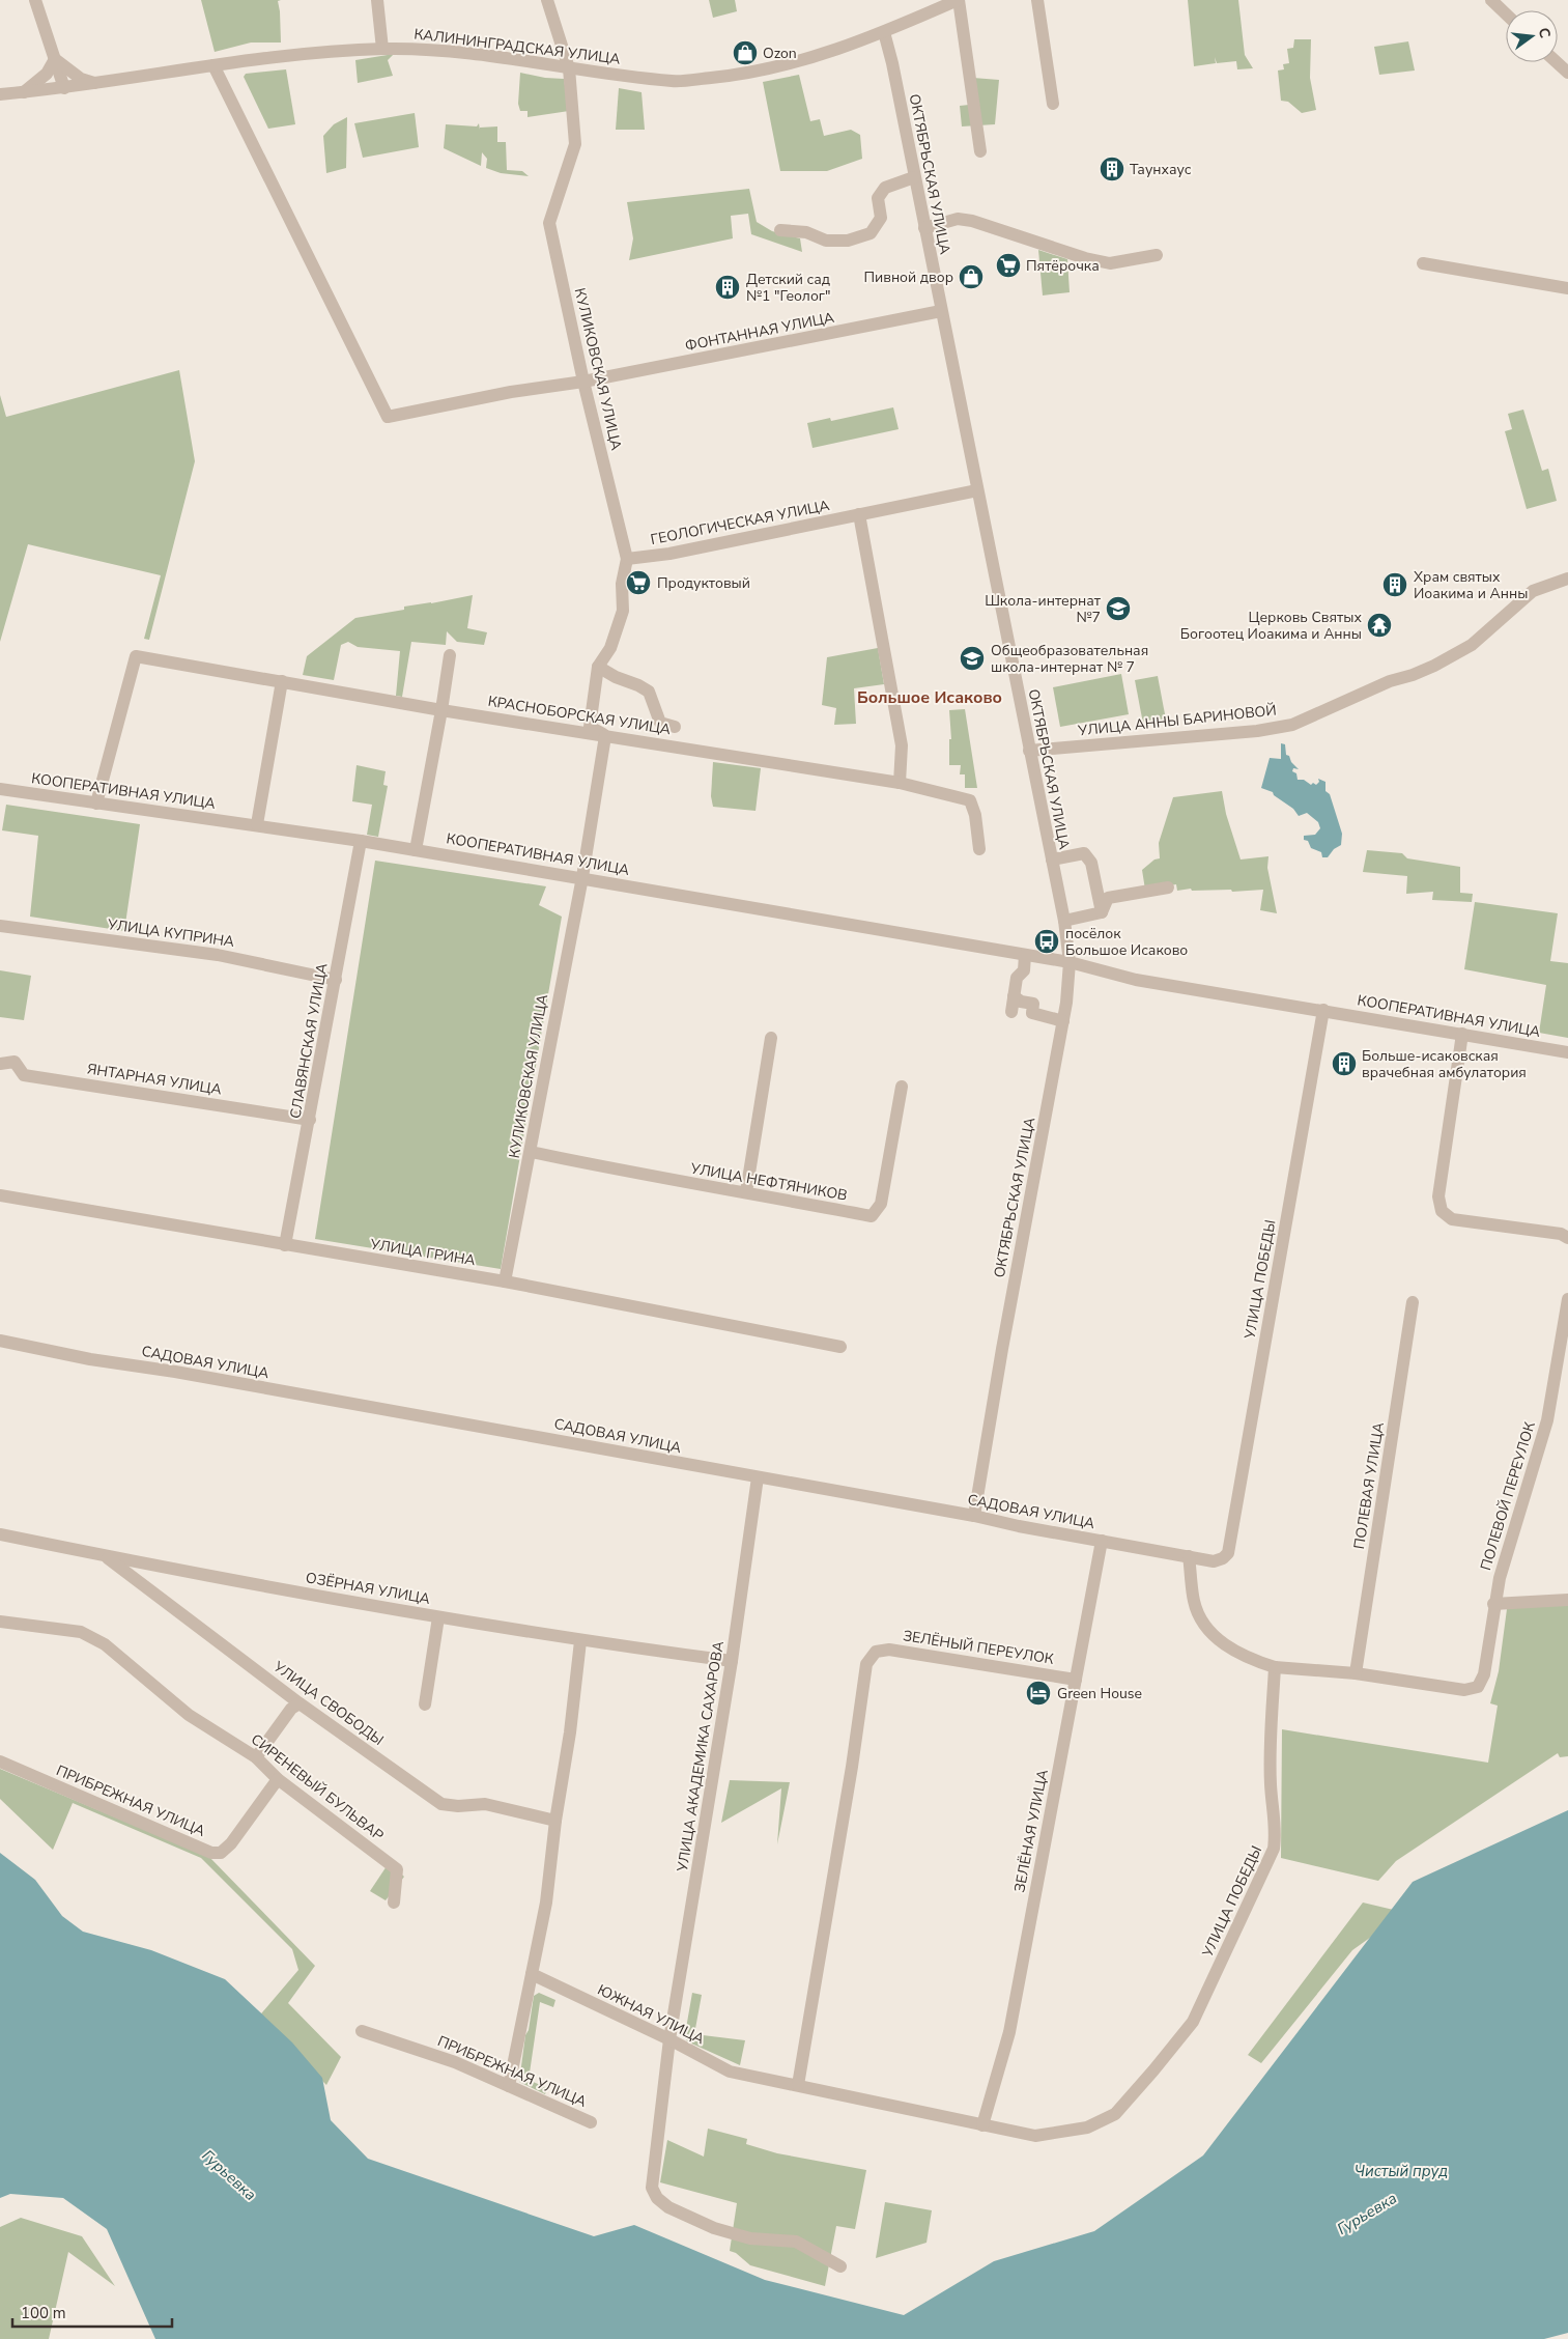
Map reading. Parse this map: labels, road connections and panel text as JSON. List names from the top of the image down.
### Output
{
  "streets": {
    "street": [
      "КАЛИНИНГРАДСКАЯ УЛИЦА",
      "ОКТЯБРЬСКАЯ УЛИЦА",
      "ФОНТАННАЯ УЛИЦА",
      "КУЛИКОВСКАЯ УЛИЦА",
      "ГЕОЛОГИЧЕСКАЯ УЛИЦА",
      "КРАСНОБОРСКАЯ УЛИЦА",
      "УЛИЦА АННЫ БАРИНОВОЙ",
      "КООПЕРАТИВНАЯ УЛИЦА",
      "УЛИЦА КУПРИНА",
      "СЛАВЯНСКАЯ УЛИЦА",
      "ЯНТАРНАЯ УЛИЦА",
      "УЛИЦА НЕФТЯНИКОВ",
      "УЛИЦА ГРИНА",
      "УЛИЦА ПОБЕДЫ",
      "САДОВАЯ УЛИЦА",
      "ПОЛЕВАЯ УЛИЦА",
      "ПОЛЕВОЙ ПЕРЕУЛОК",
      "ОЗЁРНАЯ УЛИЦА",
      "ЗЕЛЁНЫЙ ПЕРЕУЛОК",
      "УЛИЦА СВОБОДЫ",
      "УЛИЦА АКАДЕМИКА САХАРОВА",
      "СИРЕНЕВЫЙ БУЛЬВАР",
      "ПРИБРЕЖНАЯ УЛИЦА",
      "ЗЕЛЁНАЯ УЛИЦА",
      "ЮЖНАЯ УЛИЦА"
    ]
  },
  "crossings": [
    ["КАЛИНИНГРАДСКАЯ УЛИЦА", "ОКТЯБРЬСКАЯ УЛИЦА"],
    ["КАЛИНИНГРАДСКАЯ УЛИЦА", "КУЛИКОВСКАЯ УЛИЦА"],
    ["ОКТЯБРЬСКАЯ УЛИЦА", "ФОНТАННАЯ УЛИЦА"],
    ["ОКТЯБРЬСКАЯ УЛИЦА", "ГЕОЛОГИЧЕСКАЯ УЛИЦА"],
    ["ОКТЯБРЬСКАЯ УЛИЦА", "УЛИЦА АННЫ БАРИНОВОЙ"],
    ["ОКТЯБРЬСКАЯ УЛИЦА", "КООПЕРАТИВНАЯ УЛИЦА"],
    ["ОКТЯБРЬСКАЯ УЛИЦА", "САДОВАЯ УЛИЦА"],
    ["ФОНТАННАЯ УЛИЦА", "КУЛИКОВСКАЯ УЛИЦА"],
    ["КУЛИКОВСКАЯ УЛИЦА", "ГЕОЛОГИЧЕСКАЯ УЛИЦА"],
    ["КУЛИКОВСКАЯ УЛИЦА", "КРАСНОБОРСКАЯ УЛИЦА"],
    ["КУЛИКОВСКАЯ УЛИЦА", "КООПЕРАТИВНАЯ УЛИЦА"],
    ["КУЛИКОВСКАЯ УЛИЦА", "УЛИЦА НЕФТЯНИКОВ"],
    ["КУЛИКОВСКАЯ УЛИЦА", "УЛИЦА ГРИНА"],
    ["КРАСНОБОРСКАЯ УЛИЦА", "КООПЕРАТИВНАЯ УЛИЦА"],
    ["КООПЕРАТИВНАЯ УЛИЦА", "СЛАВЯНСКАЯ УЛИЦА"],
    ["КООПЕРАТИВНАЯ УЛИЦА", "УЛИЦА ПОБЕДЫ"],
    ["УЛИЦА КУПРИНА", "СЛАВЯНСКАЯ УЛИЦА"],
    ["СЛАВЯНСКАЯ УЛИЦА", "ЯНТАРНАЯ УЛИЦА"],
    ["СЛАВЯНСКАЯ УЛИЦА", "УЛИЦА ГРИНА"],
    ["УЛИЦА ПОБЕДЫ", "САДОВАЯ УЛИЦА"],
    ["УЛИЦА ПОБЕДЫ", "ЮЖНАЯ УЛИЦА"],
    ["САДОВАЯ УЛИЦА", "УЛИЦА АКАДЕМИКА САХАРОВА"],
    ["САДОВАЯ УЛИЦА", "ЗЕЛЁНАЯ УЛИЦА"],
    ["ПОЛЕВАЯ УЛИЦА", "ПОЛЕВОЙ ПЕРЕУЛОК"],
    ["ОЗЁРНАЯ УЛИЦА", "УЛИЦА СВОБОДЫ"],
    ["ОЗЁРНАЯ УЛИЦА", "УЛИЦА АКАДЕМИКА САХАРОВА"],
    ["ЗЕЛЁНЫЙ ПЕРЕУЛОК", "ЗЕЛЁНАЯ УЛИЦА"],
    ["ЗЕЛЁНЫЙ ПЕРЕУЛОК", "ЮЖНАЯ УЛИЦА"],
    ["УЛИЦА АКАДЕМИКА САХАРОВА", "ЮЖНАЯ УЛИЦА"],
    ["СИРЕНЕВЫЙ БУЛЬВАР", "ПРИБРЕЖНАЯ УЛИЦА"],
    ["ЗЕЛЁНАЯ УЛИЦА", "ЮЖНАЯ УЛИЦА"]
  ],
  "districts": ["Большое Исаково"],
  "water": ["Чистый пруд", "Гурьевка"],
  "places": {
    "shop": ["Ozon", "Пивной двор"],
    "building": [
      "Таунхаус",
      "Детский сад №1 \"Геолог\"",
      "Храм святых Иоакима и Анны",
      "Больше-исаковская врачебная амбулатория"
    ],
    "supermarket": ["Пятёрочка", "Продуктовый"],
    "school or university": ["Школа-интернат №7", "Общеобразовательная школа-интернат № 7"],
    "temple": ["Церковь Святых Богоотец Иоакима и Анны"],
    "bus stop": ["посёлок Большое Исаково"],
    "hotel": ["Green House"]
  },
  "scale_bar": "100 m",
  "north": "right"
}
